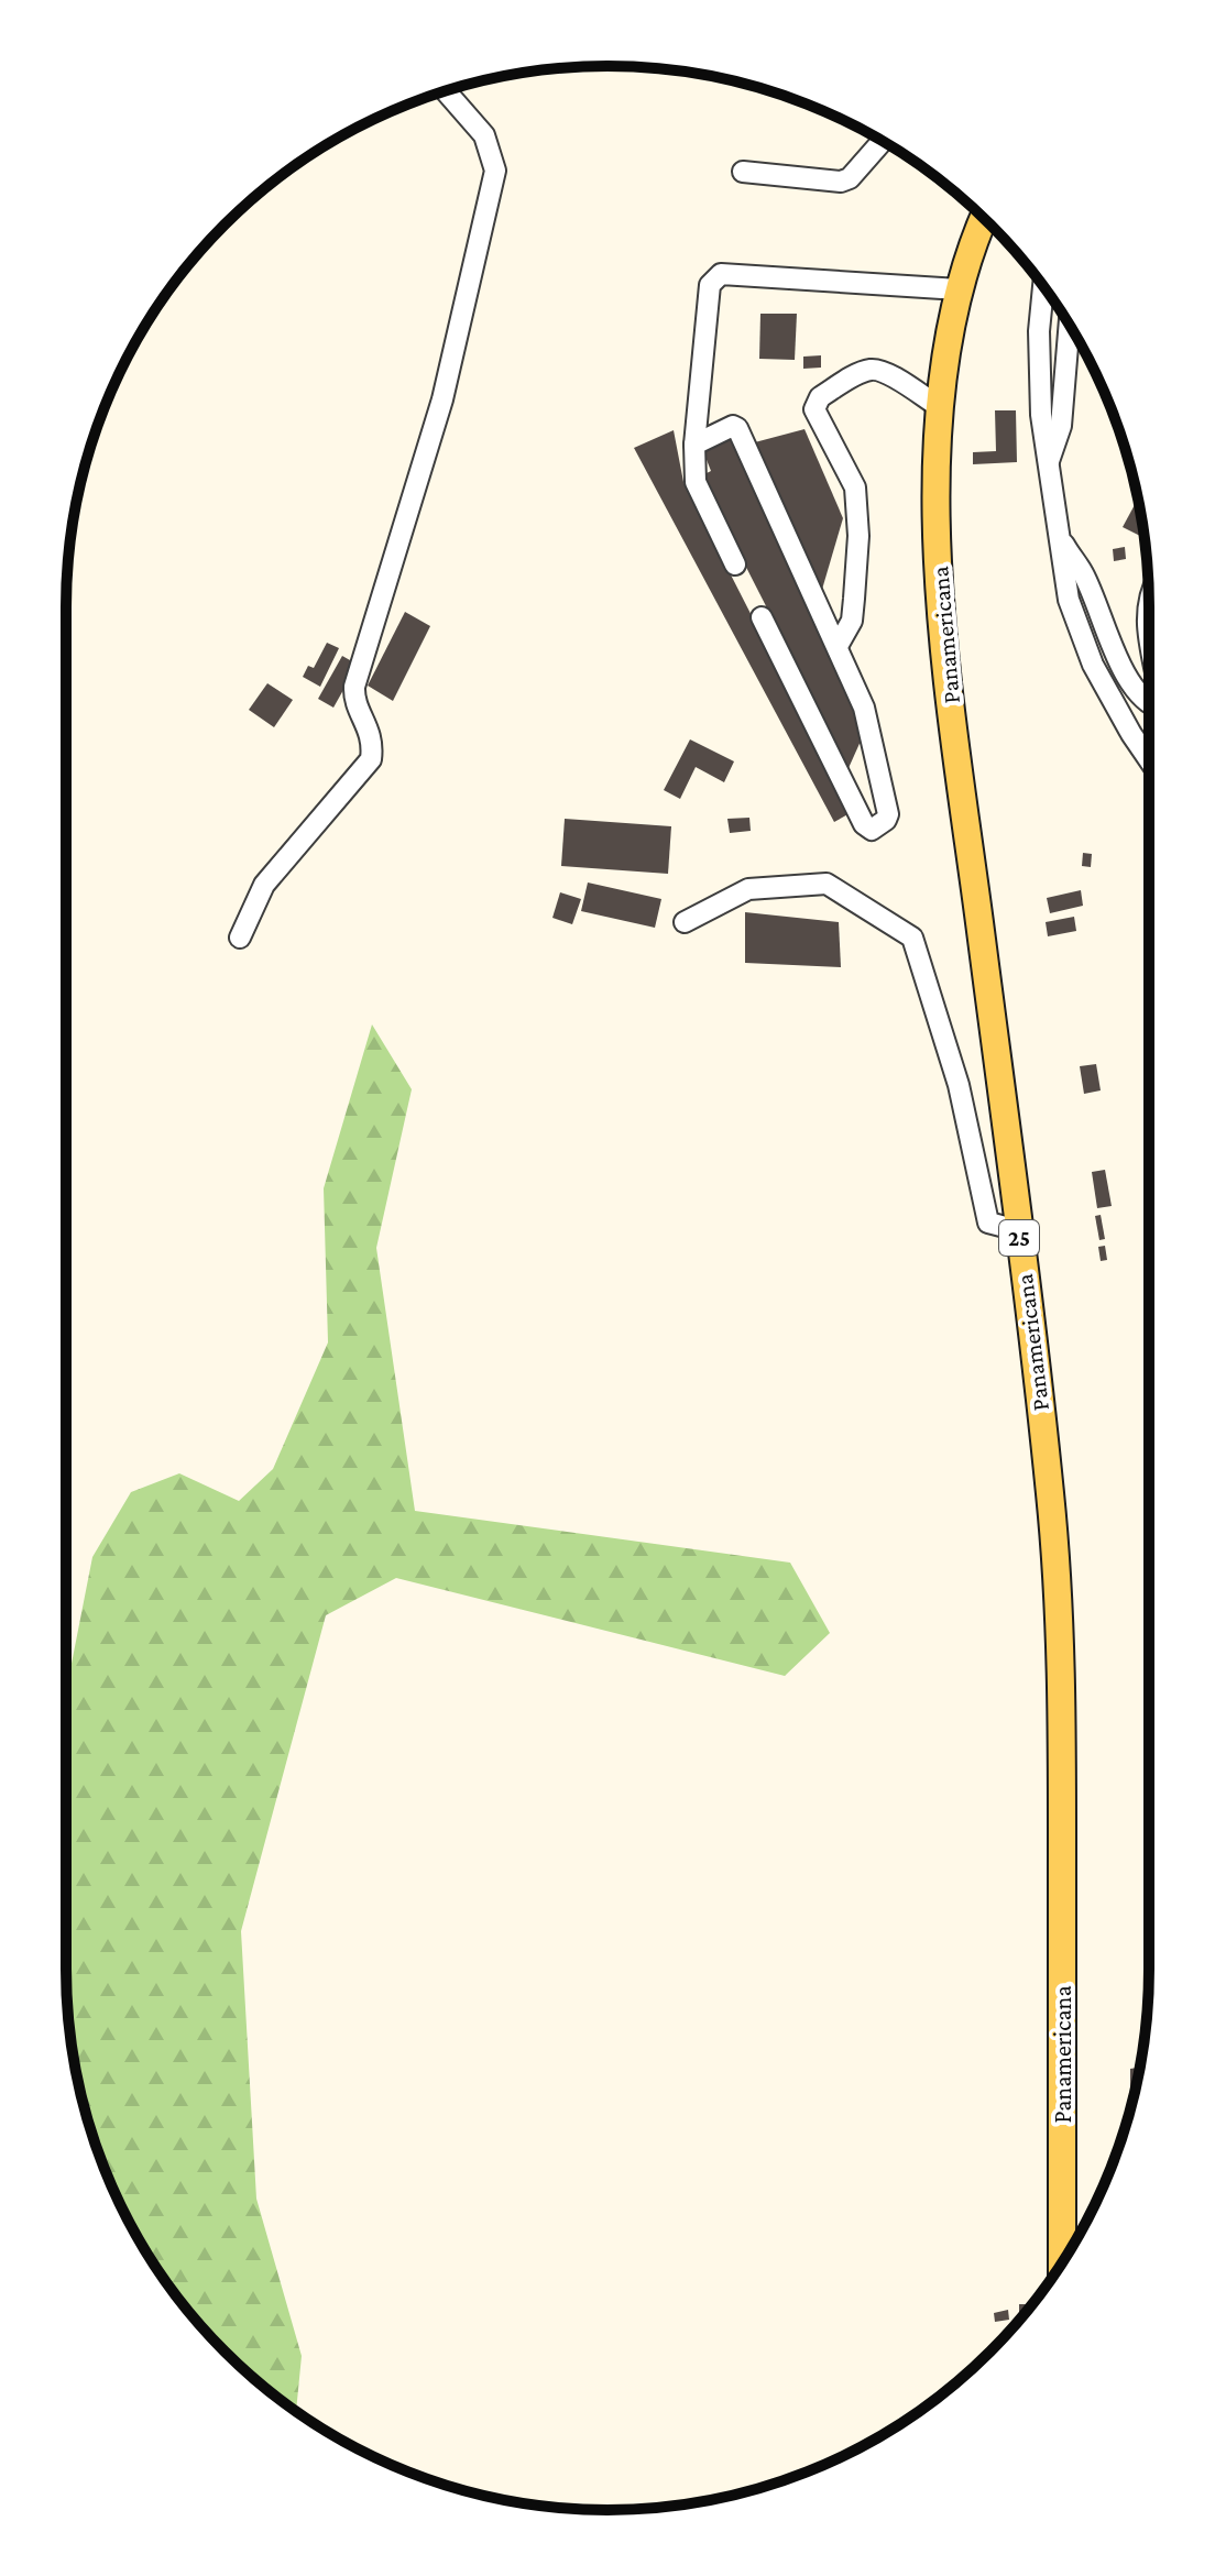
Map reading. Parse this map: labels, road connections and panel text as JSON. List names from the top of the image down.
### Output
{
  "streets": {
    "main road": ["Panamericana", "25"]
  }
}
